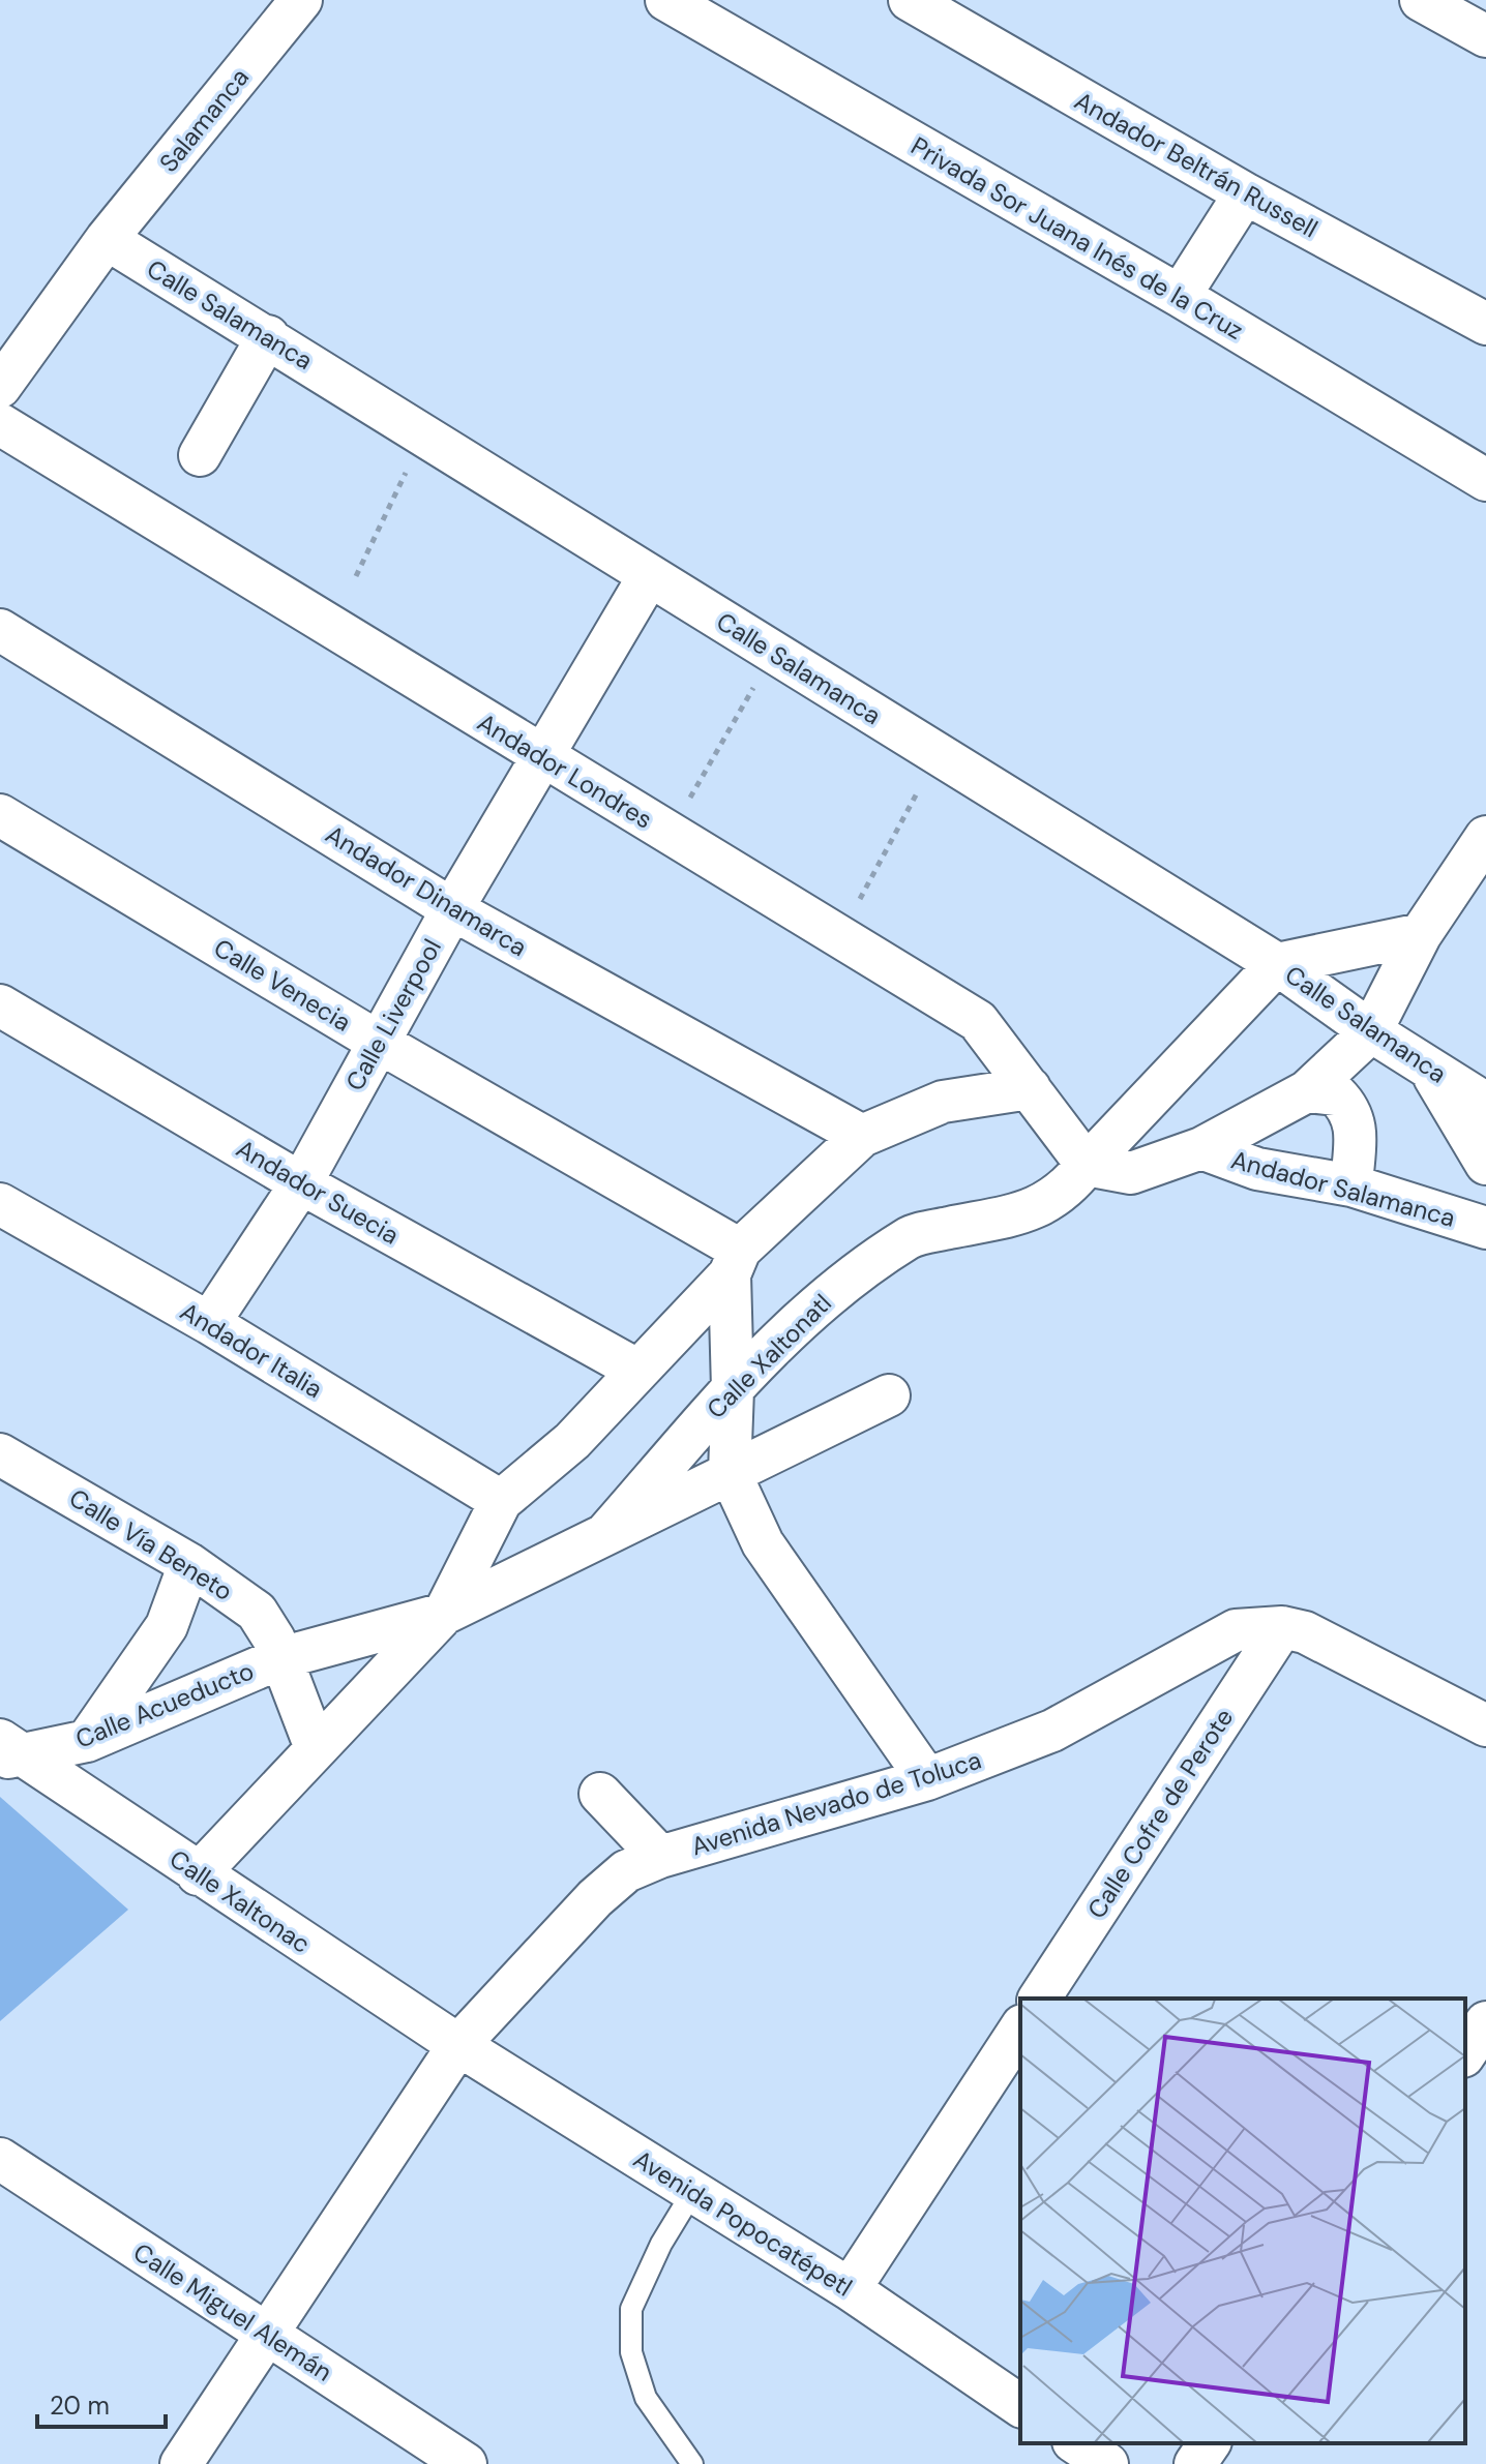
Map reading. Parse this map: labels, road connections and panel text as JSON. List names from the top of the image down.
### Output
{
  "streets": {
    "street": [
      "Salamanca",
      "Andador Beltrán Russell",
      "Privada Sor Juana Inés de la Cruz",
      "Calle Salamanca",
      "Andador Londres",
      "Andador Dinamarca",
      "Calle Venecia",
      "Calle Liverpool",
      "Andador Salamanca",
      "Andador Suecia",
      "Andador Italia",
      "Calle Xaltonatl",
      "Calle Vía Beneto",
      "Calle Acueducto",
      "Avenida Nevado de Toluca",
      "Calle Cofre de Perote",
      "Calle Xaltonac",
      "Avenida Popocatépetl",
      "Calle Miguel Alemán"
    ]
  },
  "crossings": [
    ["Salamanca", "Calle Salamanca"],
    ["Calle Salamanca", "Calle Liverpool"],
    ["Calle Salamanca", "Calle Xaltonatl"],
    ["Andador Londres", "Calle Liverpool"],
    ["Andador Londres", "Calle Xaltonatl"],
    ["Andador Dinamarca", "Calle Liverpool"],
    ["Andador Dinamarca", "Calle Xaltonatl"],
    ["Calle Venecia", "Calle Liverpool"],
    ["Calle Venecia", "Calle Xaltonatl"],
    ["Calle Liverpool", "Andador Suecia"],
    ["Calle Liverpool", "Andador Italia"],
    ["Andador Suecia", "Calle Xaltonatl"],
    ["Andador Italia", "Calle Xaltonatl"],
    ["Calle Xaltonatl", "Calle Vía Beneto"],
    ["Calle Xaltonatl", "Calle Acueducto"],
    ["Calle Xaltonatl", "Calle Xaltonac"],
    ["Calle Vía Beneto", "Calle Acueducto"],
    ["Calle Acueducto", "Calle Xaltonac"],
    ["Avenida Nevado de Toluca", "Calle Cofre de Perote"],
    ["Avenida Nevado de Toluca", "Calle Xaltonac"],
    ["Avenida Nevado de Toluca", "Avenida Popocatépetl"],
    ["Avenida Nevado de Toluca", "Calle Miguel Alemán"],
    ["Calle Xaltonac", "Avenida Popocatépetl"]
  ],
  "scale_bar": "20 m"
}
